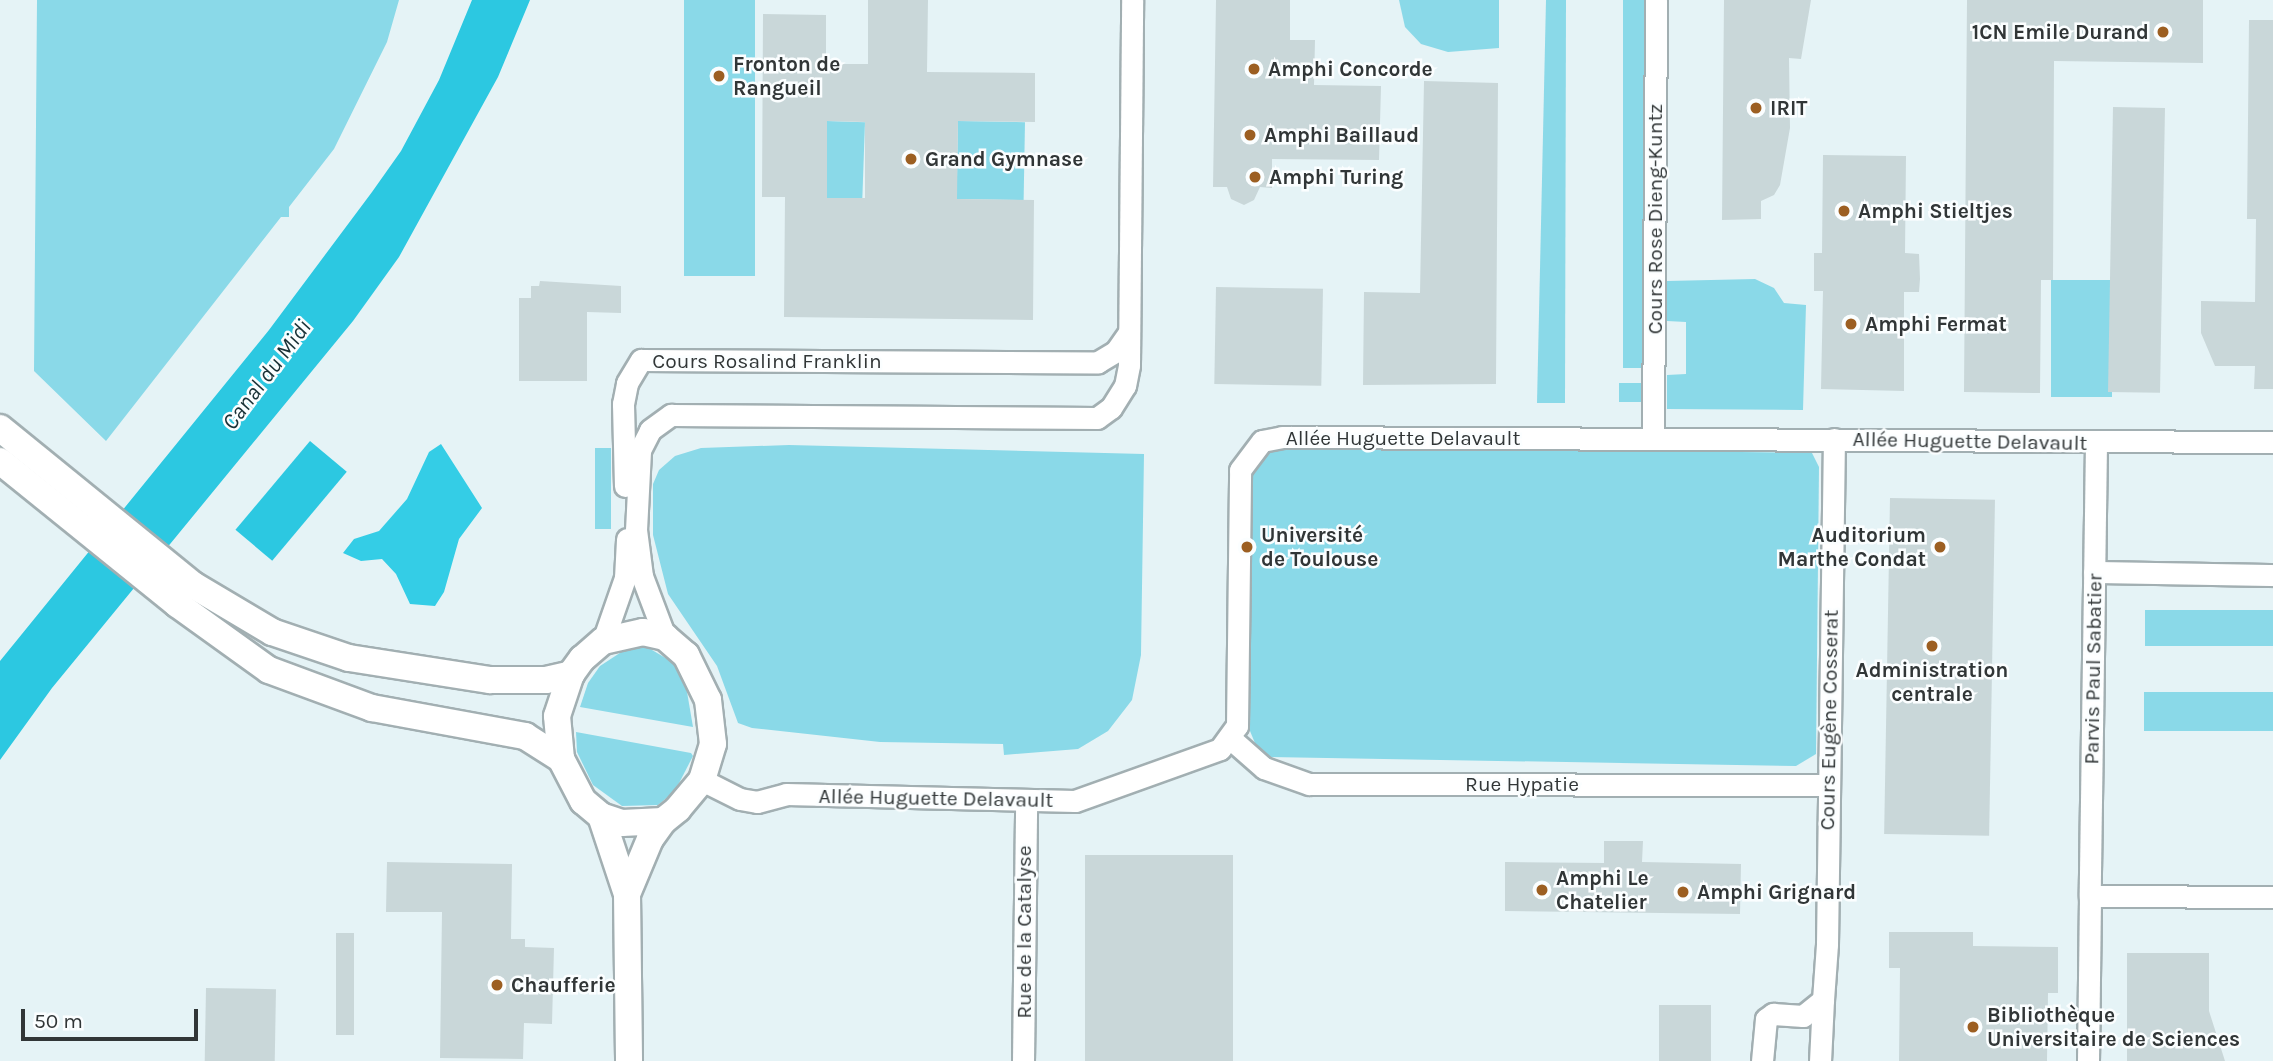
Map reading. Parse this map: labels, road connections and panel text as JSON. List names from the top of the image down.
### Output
{
  "streets": {
    "street": [
      "Cours Rose Dieng-Kuntz",
      "Cours Rosalind Franklin",
      "Allée Huguette Delavault",
      "Parvis Paul Sabatier",
      "Cours Eugène Cosserat",
      "Rue Hypatie",
      "Rue de la Catalyse"
    ]
  },
  "crossings": [
    ["Cours Rose Dieng-Kuntz", "Allée Huguette Delavault"],
    ["Cours Rosalind Franklin", "Allée Huguette Delavault"],
    ["Allée Huguette Delavault", "Parvis Paul Sabatier"],
    ["Allée Huguette Delavault", "Cours Eugène Cosserat"],
    ["Allée Huguette Delavault", "Rue Hypatie"],
    ["Allée Huguette Delavault", "Rue de la Catalyse"],
    ["Cours Eugène Cosserat", "Rue Hypatie"]
  ],
  "water": ["Canal du Midi"],
  "places": [
    "1CN Emile Durand",
    "Amphi Concorde",
    "Fronton de Rangueil",
    "IRIT",
    "Amphi Baillaud",
    "Grand Gymnase",
    "Amphi Turing",
    "Amphi Stieltjes",
    "Amphi Fermat",
    "Université de Toulouse",
    "Auditorium Marthe Condat",
    "Administration centrale",
    "Amphi Le Chatelier",
    "Amphi Grignard",
    "Chaufferie",
    "Bibliothèque Universitaire de Sciences"
  ],
  "scale_bar": "50 m"
}
